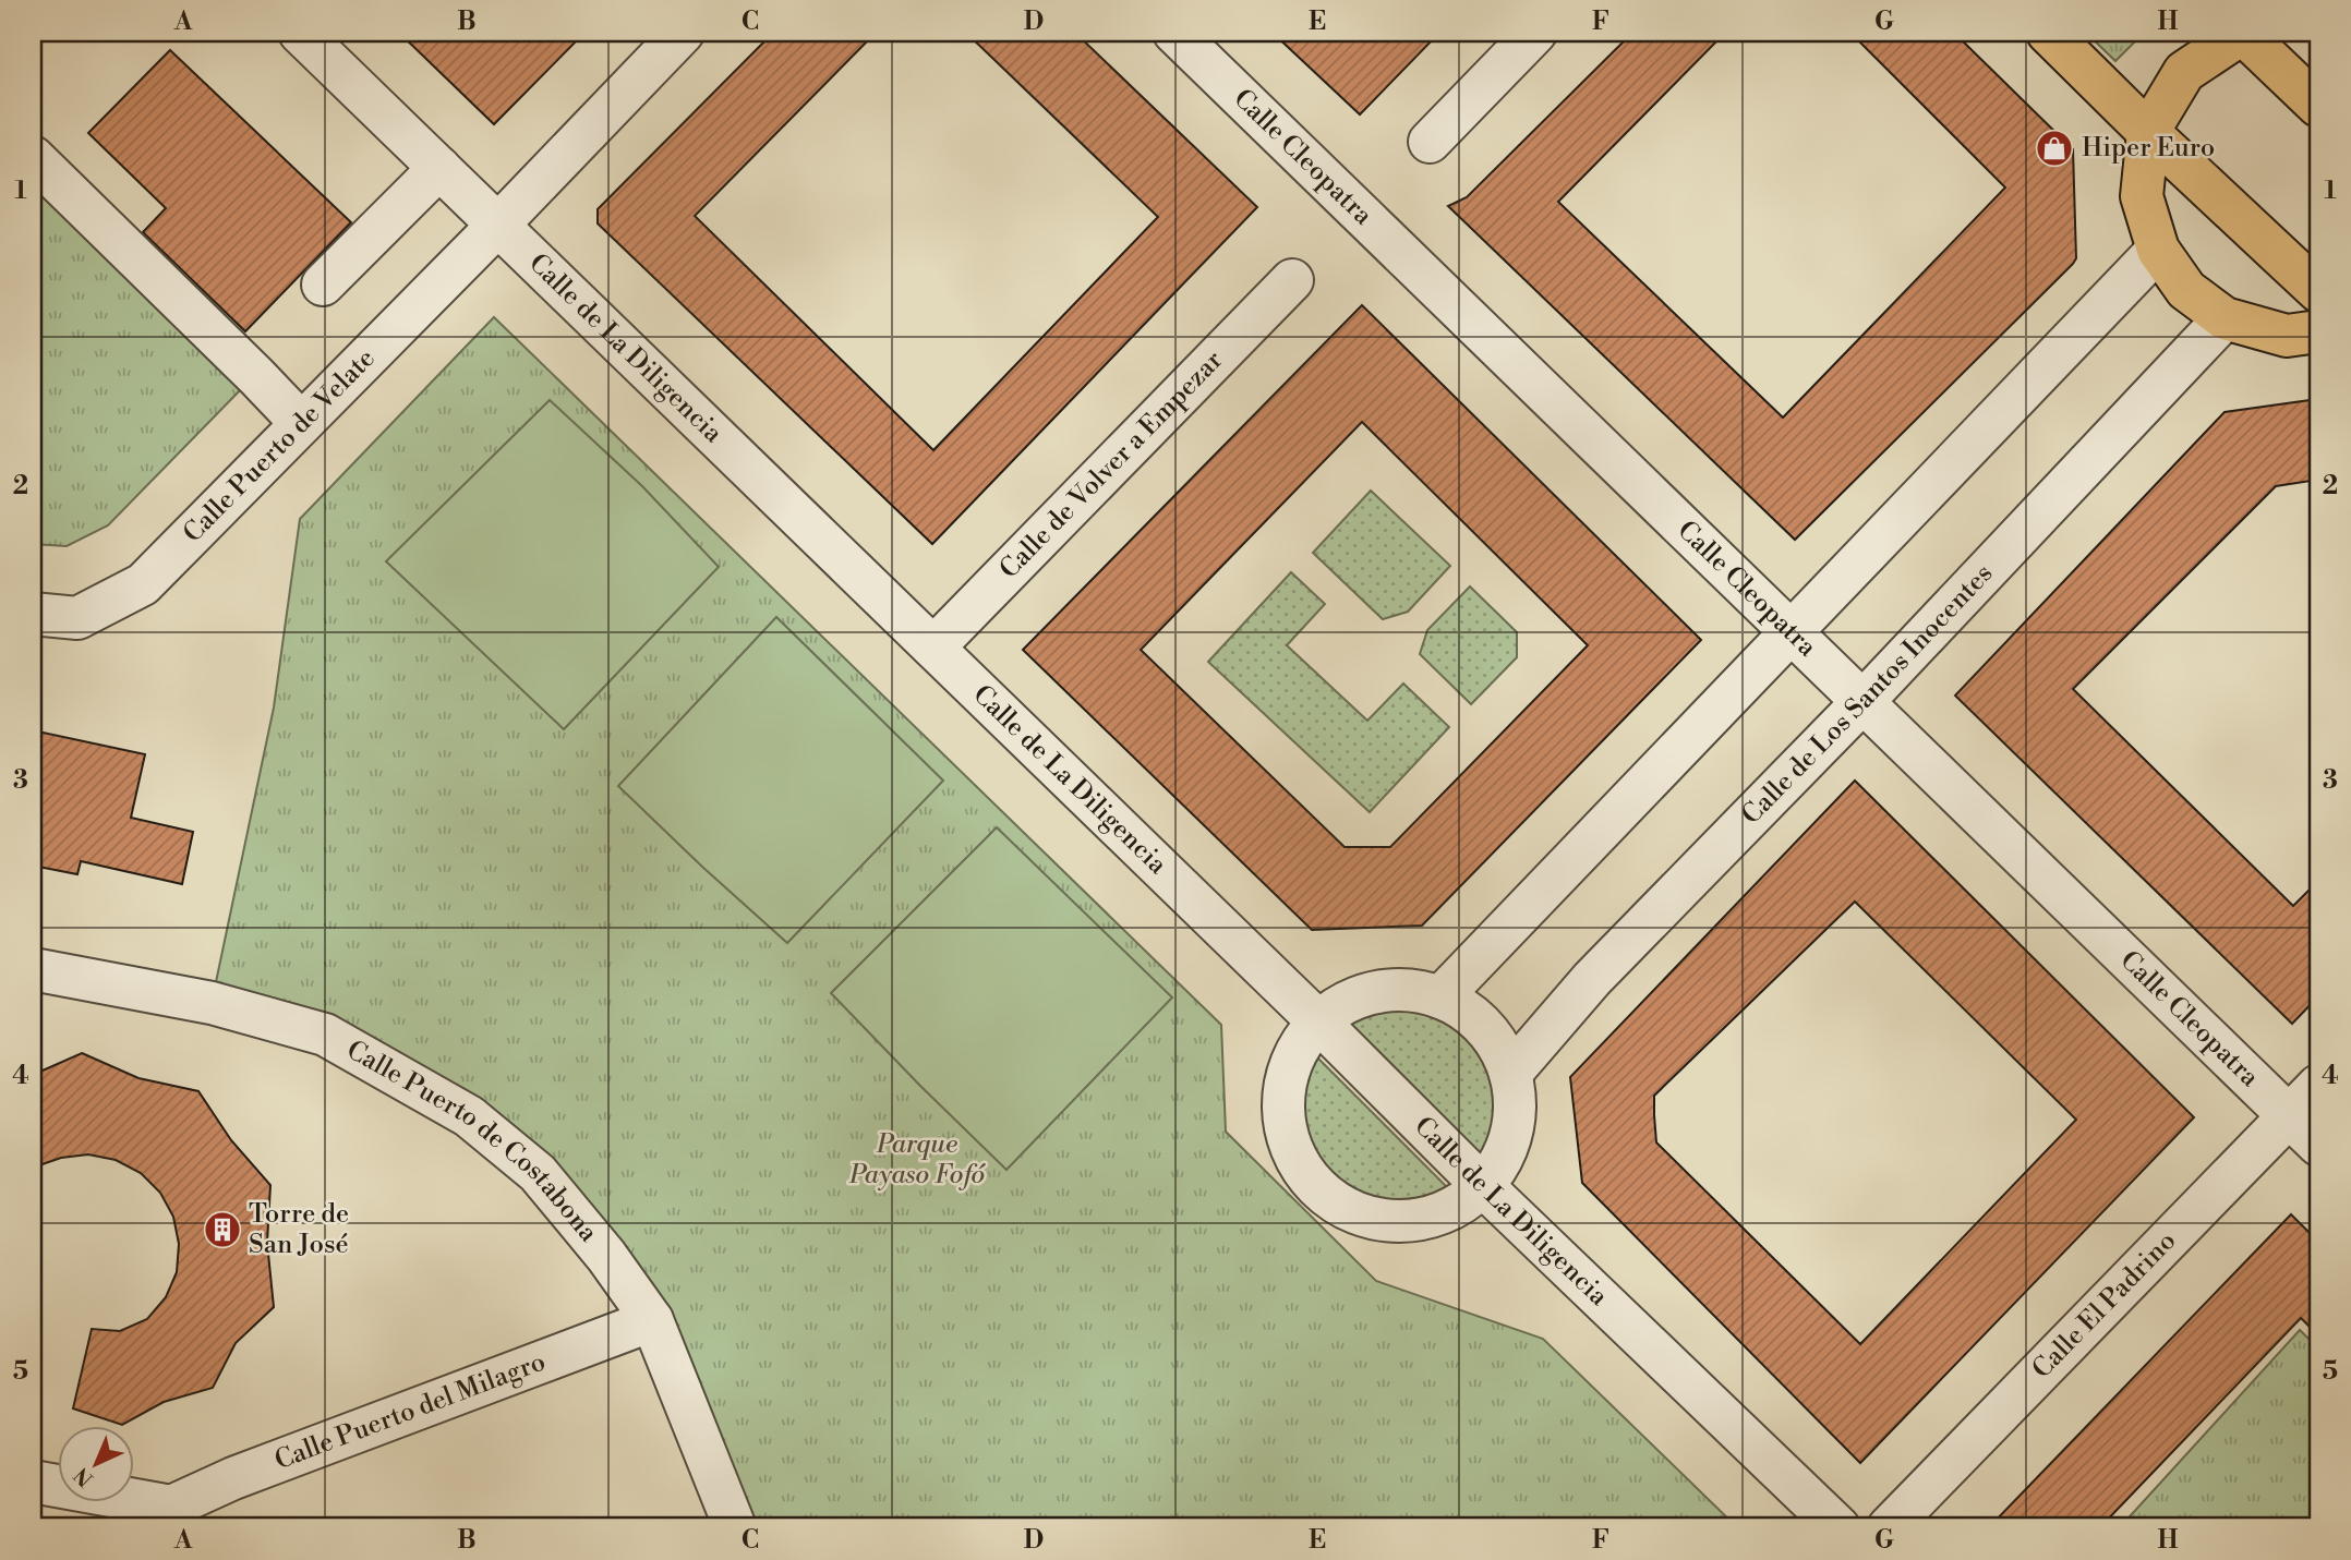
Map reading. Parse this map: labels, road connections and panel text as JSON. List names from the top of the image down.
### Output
{
  "streets": {
    "street": [
      "Calle Cleopatra",
      "Calle de La Diligencia",
      "Calle Puerto de Velate",
      "Calle de Volver a Empezar",
      "Calle de Los Santos Inocentes",
      "Calle Puerto de Costabona",
      "Calle El Padrino",
      "Calle Puerto del Milagro"
    ]
  },
  "crossings": [
    ["Calle Cleopatra", "Calle de Los Santos Inocentes"],
    ["Calle Cleopatra", "Calle El Padrino"],
    ["Calle de La Diligencia", "Calle Puerto de Velate"],
    ["Calle de La Diligencia", "Calle de Volver a Empezar"],
    ["Calle Puerto de Costabona", "Calle Puerto del Milagro"]
  ],
  "parks": ["Parque Payaso Fofó"],
  "places": {
    "shop": ["Hiper Euro"],
    "building": ["Torre de San José"]
  },
  "north": "bottom left",
  "grid": {
    "columns": [
      "A",
      "B",
      "C",
      "D",
      "E",
      "F",
      "G",
      "H"
    ],
    "rows": [
      "1",
      "2",
      "3",
      "4",
      "5"
    ]
  }
}
